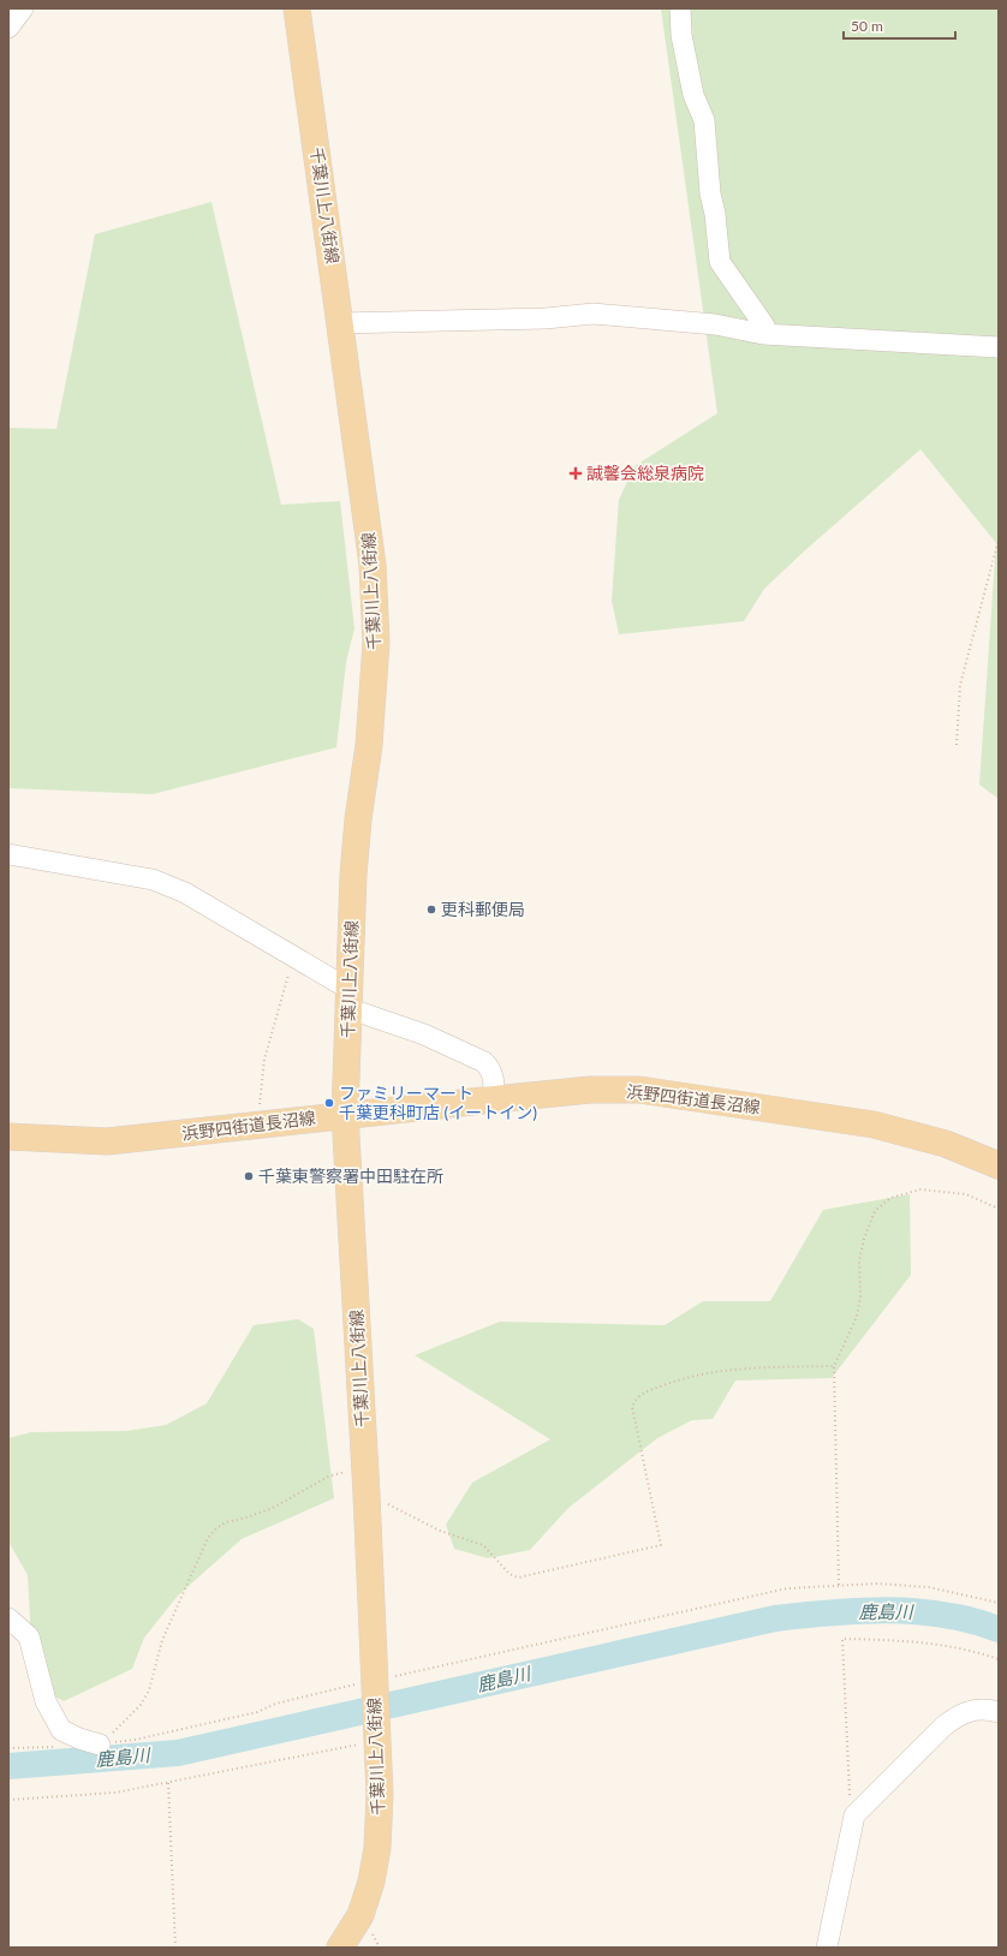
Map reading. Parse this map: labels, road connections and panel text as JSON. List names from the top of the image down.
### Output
{
  "streets": {
    "main road": ["千葉川上八街線", "浜野四街道長沼線"]
  },
  "crossings": [
    ["千葉川上八街線", "浜野四街道長沼線"]
  ],
  "water": ["鹿島川"],
  "places": {
    "health": ["誠馨会総泉病院"],
    "other": ["更科郵便局", "ファミリーマート 千葉更科町店 (イートイン)", "千葉東警察署中田駐在所"]
  },
  "scale_bar": "50 m"
}
